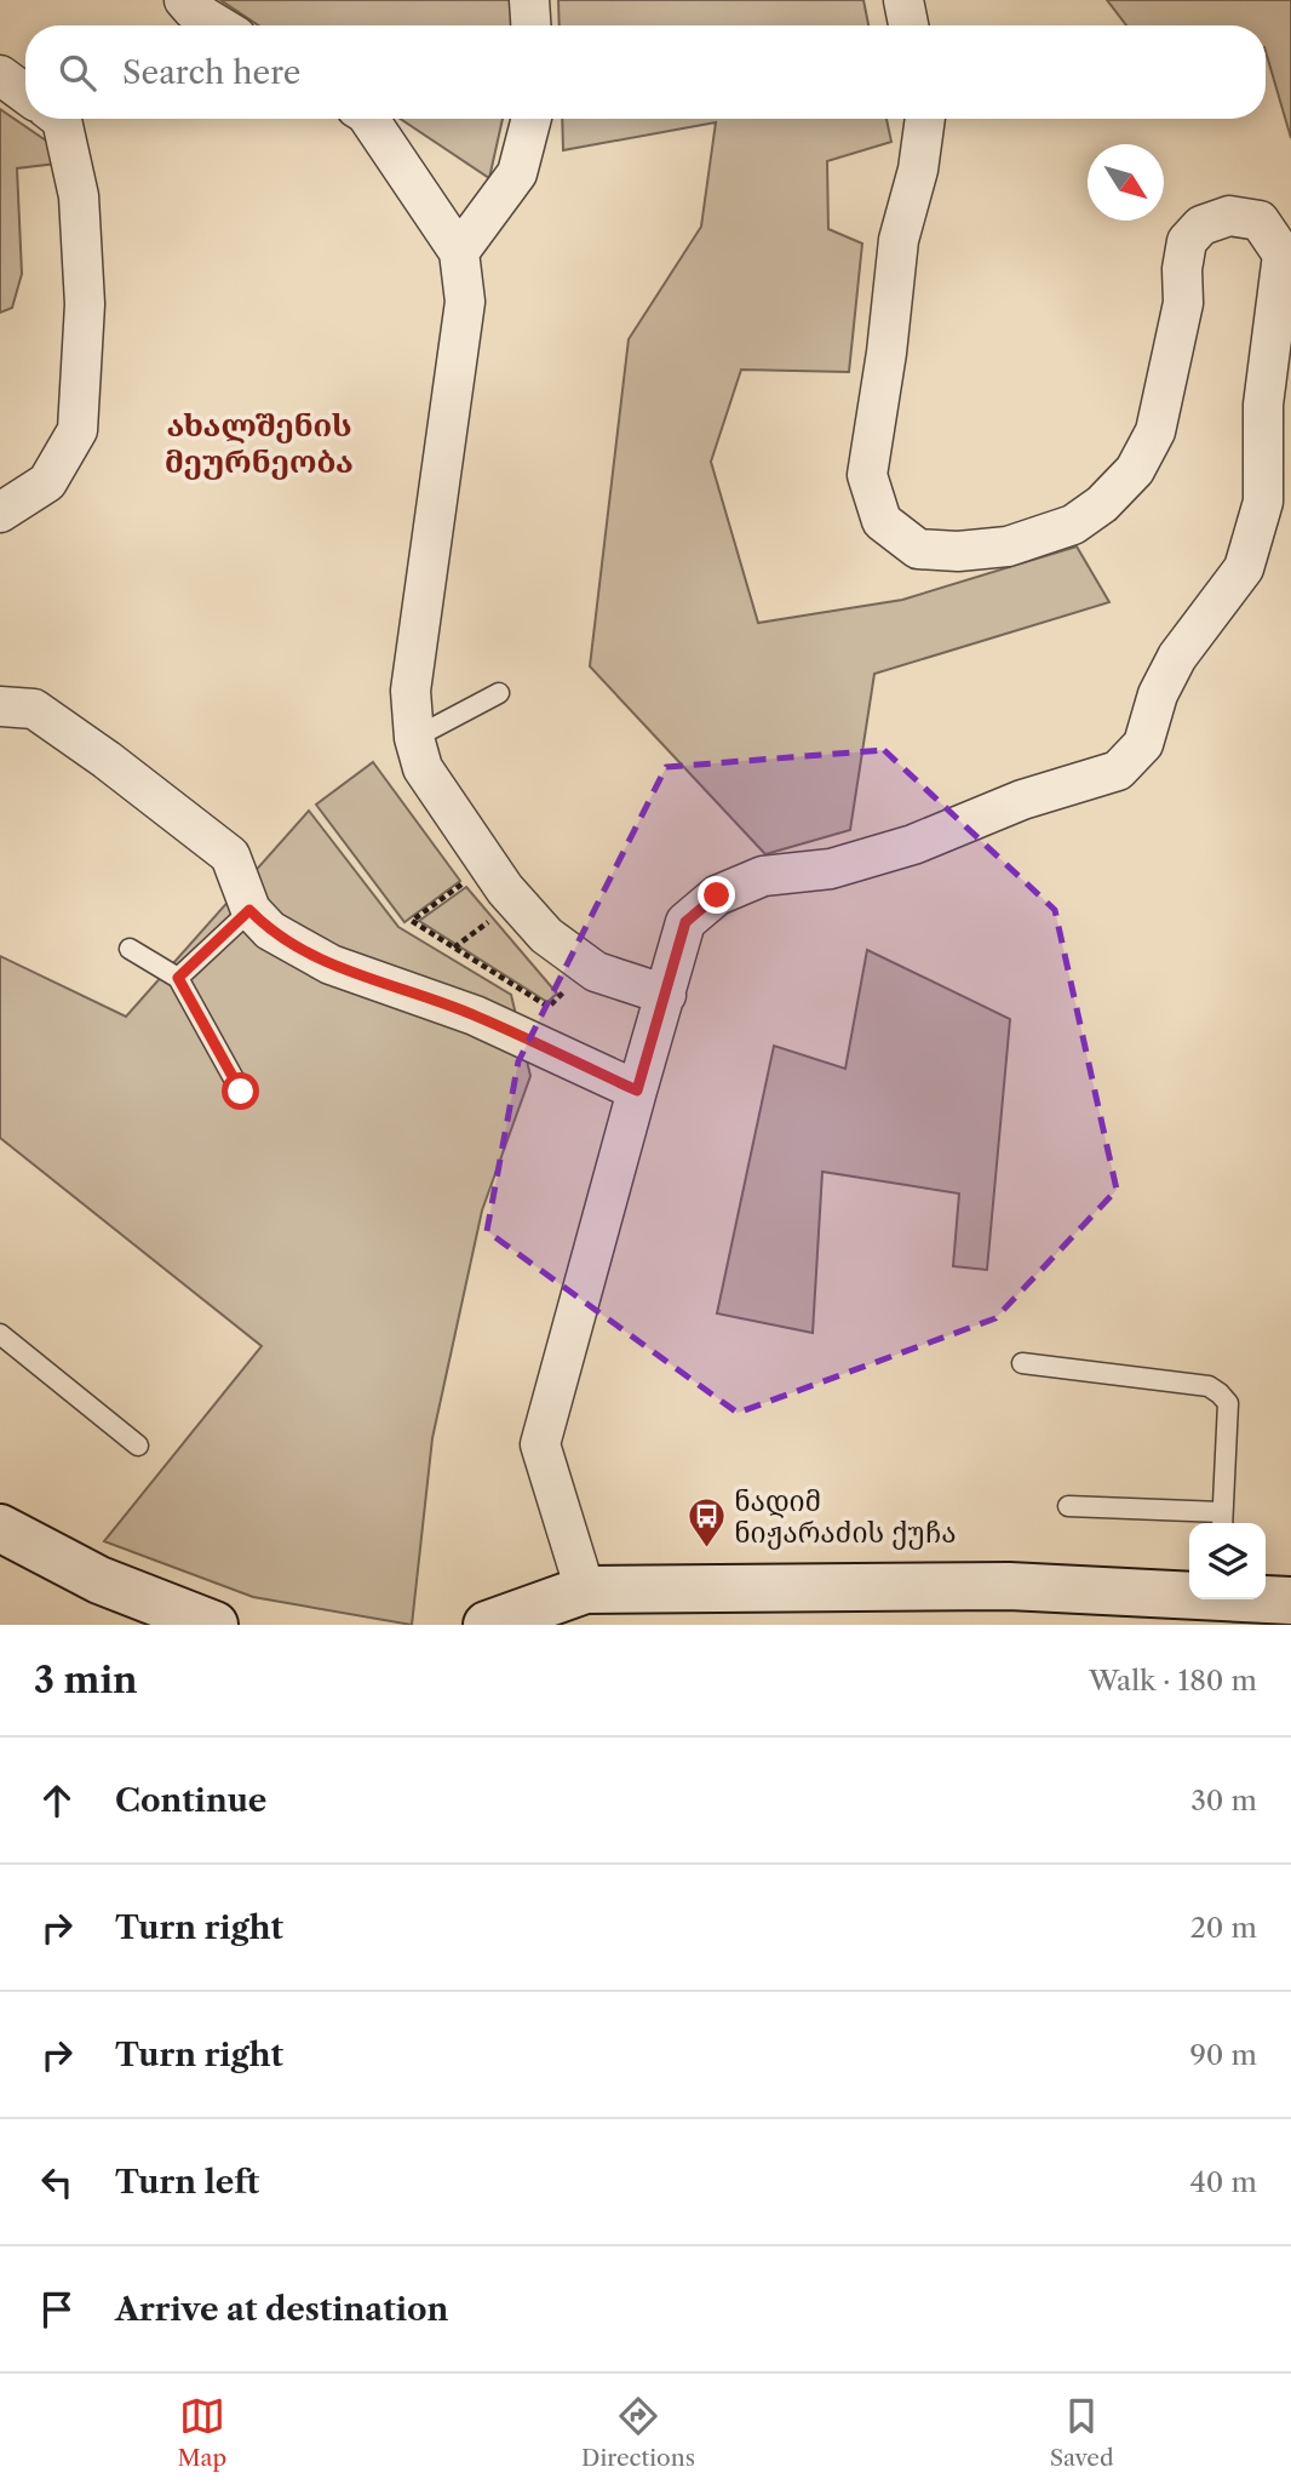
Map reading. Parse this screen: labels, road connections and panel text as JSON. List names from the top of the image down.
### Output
{
  "districts": ["ახალშენის მეურნეობა"],
  "places": {
    "bus stop": ["ნადიმ ნიჟარაძის ქუჩა"]
  },
  "north": "bottom right",
  "page": {
    "search": "Search here",
    "heading": ["3 min", "Walk · 180 m"],
    "list": [
      ["Continue", "30 m"],
      ["Turn right", "20 m"],
      ["Turn right", "90 m"],
      ["Turn left", "40 m"],
      "Arrive at destination"
    ],
    "nav": ["Map", "Directions", "Saved"]
  }
}
